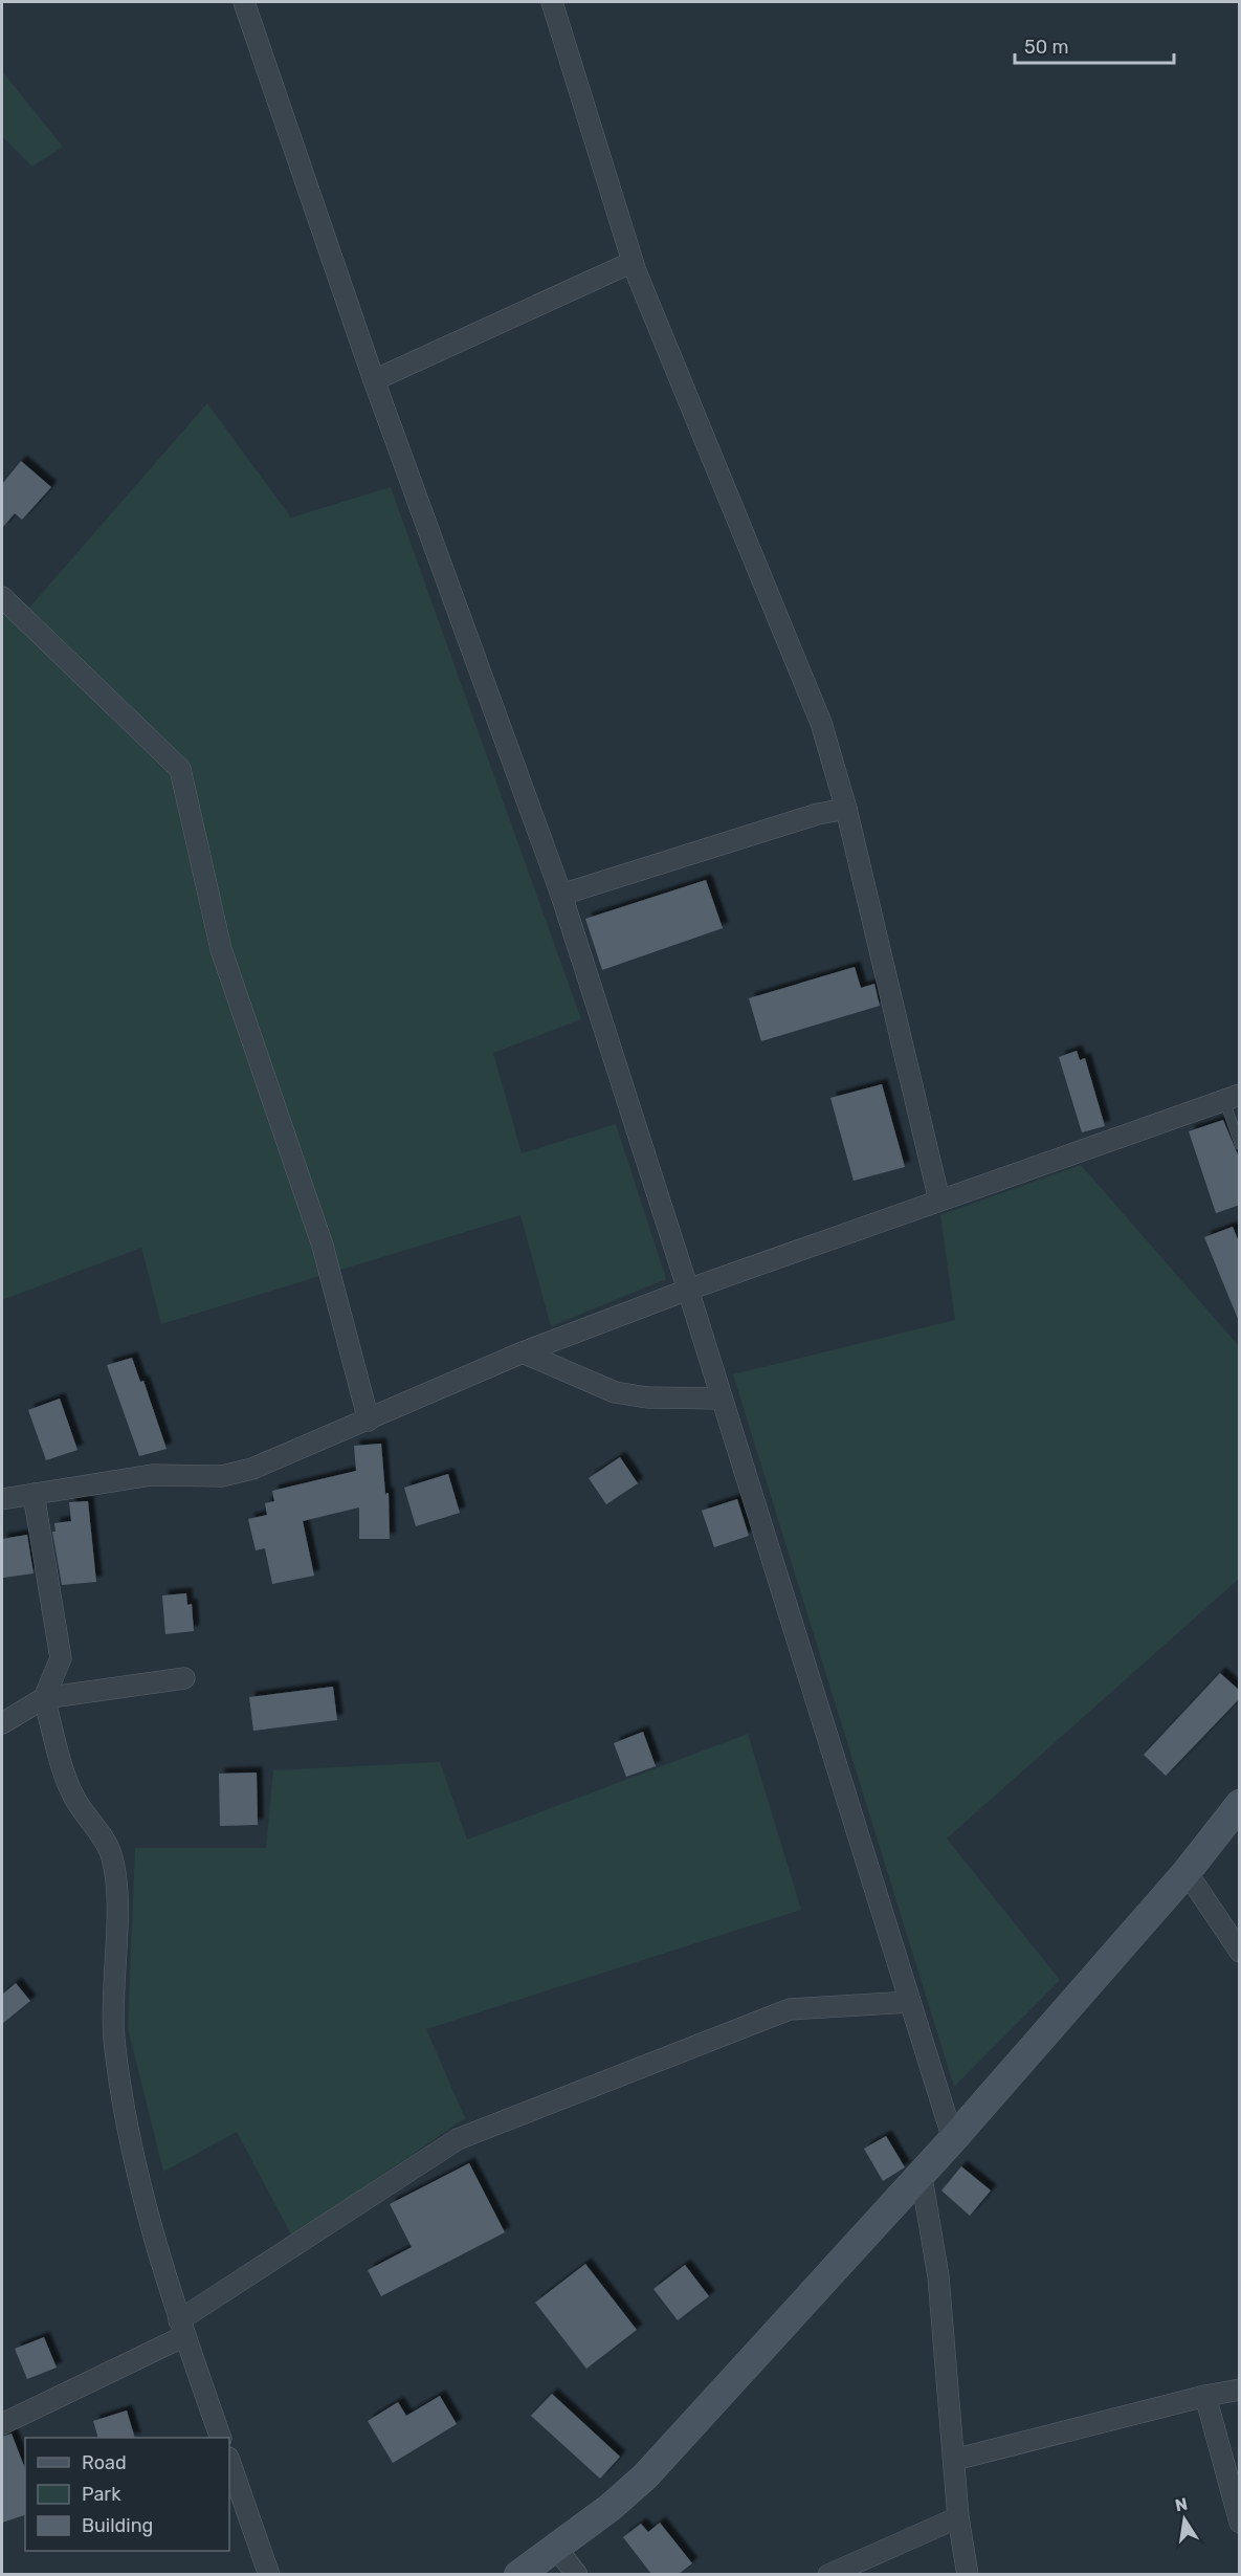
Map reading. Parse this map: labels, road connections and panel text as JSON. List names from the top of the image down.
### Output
{
  "legend": ["Road", "Park", "Building"],
  "scale_bar": "50 m",
  "north": "top"
}
